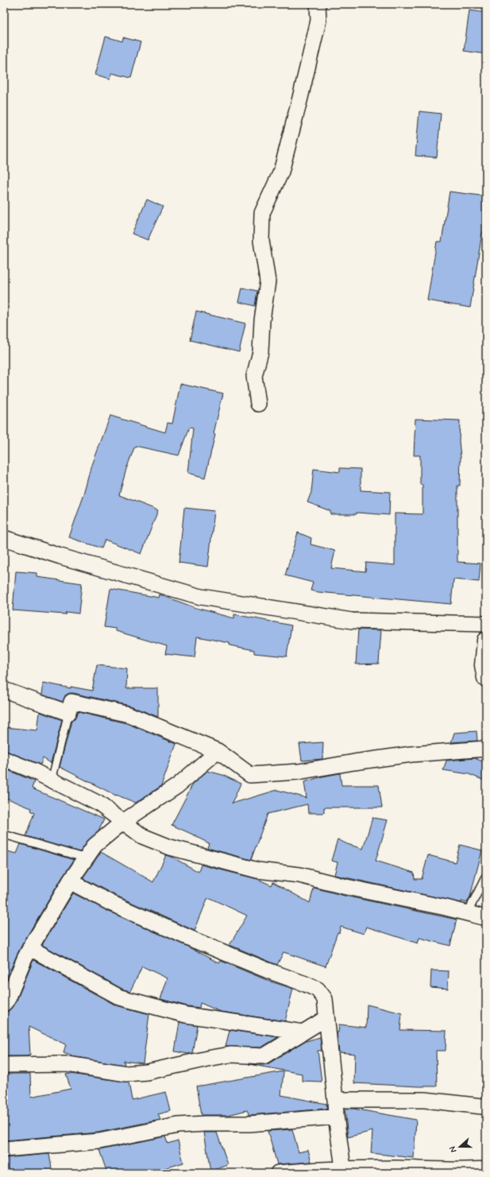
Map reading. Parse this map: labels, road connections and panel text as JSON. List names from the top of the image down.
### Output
{
  "north": "left"
}
